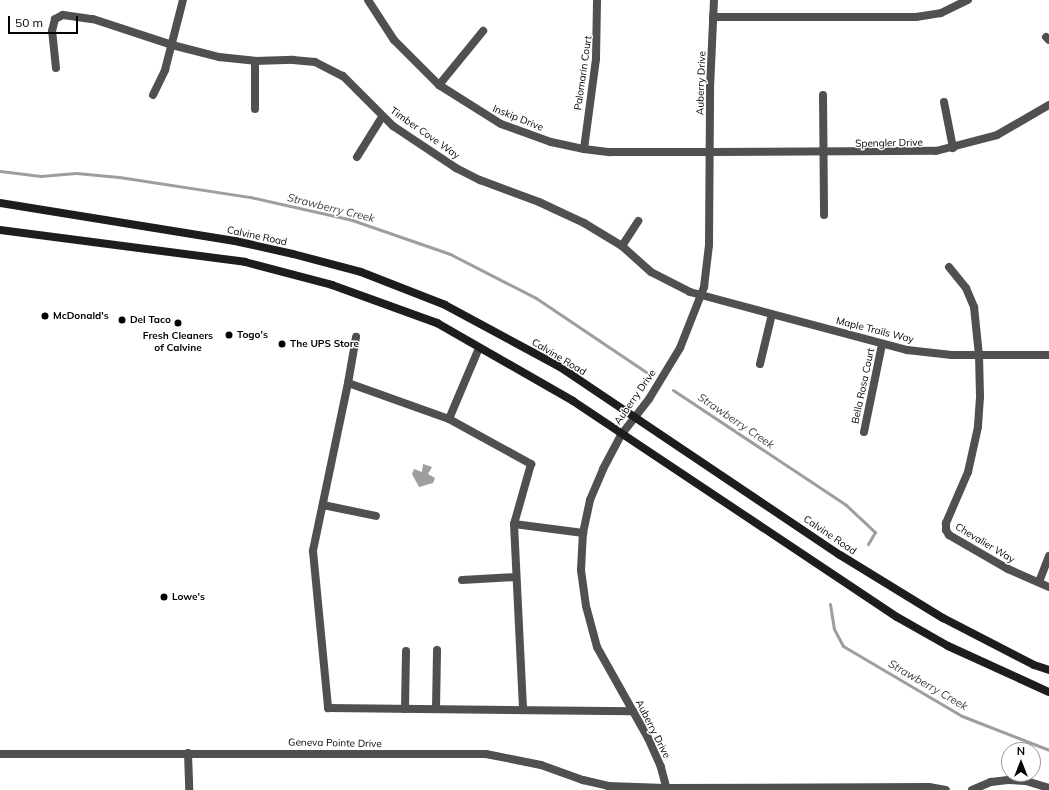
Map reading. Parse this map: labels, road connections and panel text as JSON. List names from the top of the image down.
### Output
{
  "streets": {
    "main road": ["Calvine Road"],
    "street": [
      "Palomarin Court",
      "Auberry Drive",
      "Inskip Drive",
      "Timber Cove Way",
      "Spengler Drive",
      "Maple Trails Way",
      "Bella Rosa Court",
      "Chevalier Way",
      "Geneva Pointe Drive"
    ]
  },
  "crossings": [
    ["Palomarin Court", "Inskip Drive"],
    ["Auberry Drive", "Inskip Drive"],
    ["Auberry Drive", "Timber Cove Way"],
    ["Auberry Drive", "Spengler Drive"],
    ["Auberry Drive", "Calvine Road"],
    ["Auberry Drive", "Maple Trails Way"],
    ["Auberry Drive", "Geneva Pointe Drive"],
    ["Inskip Drive", "Spengler Drive"],
    ["Timber Cove Way", "Maple Trails Way"],
    ["Maple Trails Way", "Bella Rosa Court"],
    ["Maple Trails Way", "Chevalier Way"]
  ],
  "water": ["Strawberry Creek"],
  "places": [
    "McDonald's",
    "Del Taco",
    "Fresh Cleaners of Calvine",
    "Togo's",
    "The UPS Store",
    "Lowe's"
  ],
  "scale_bar": "50 m",
  "north": "top"
}
